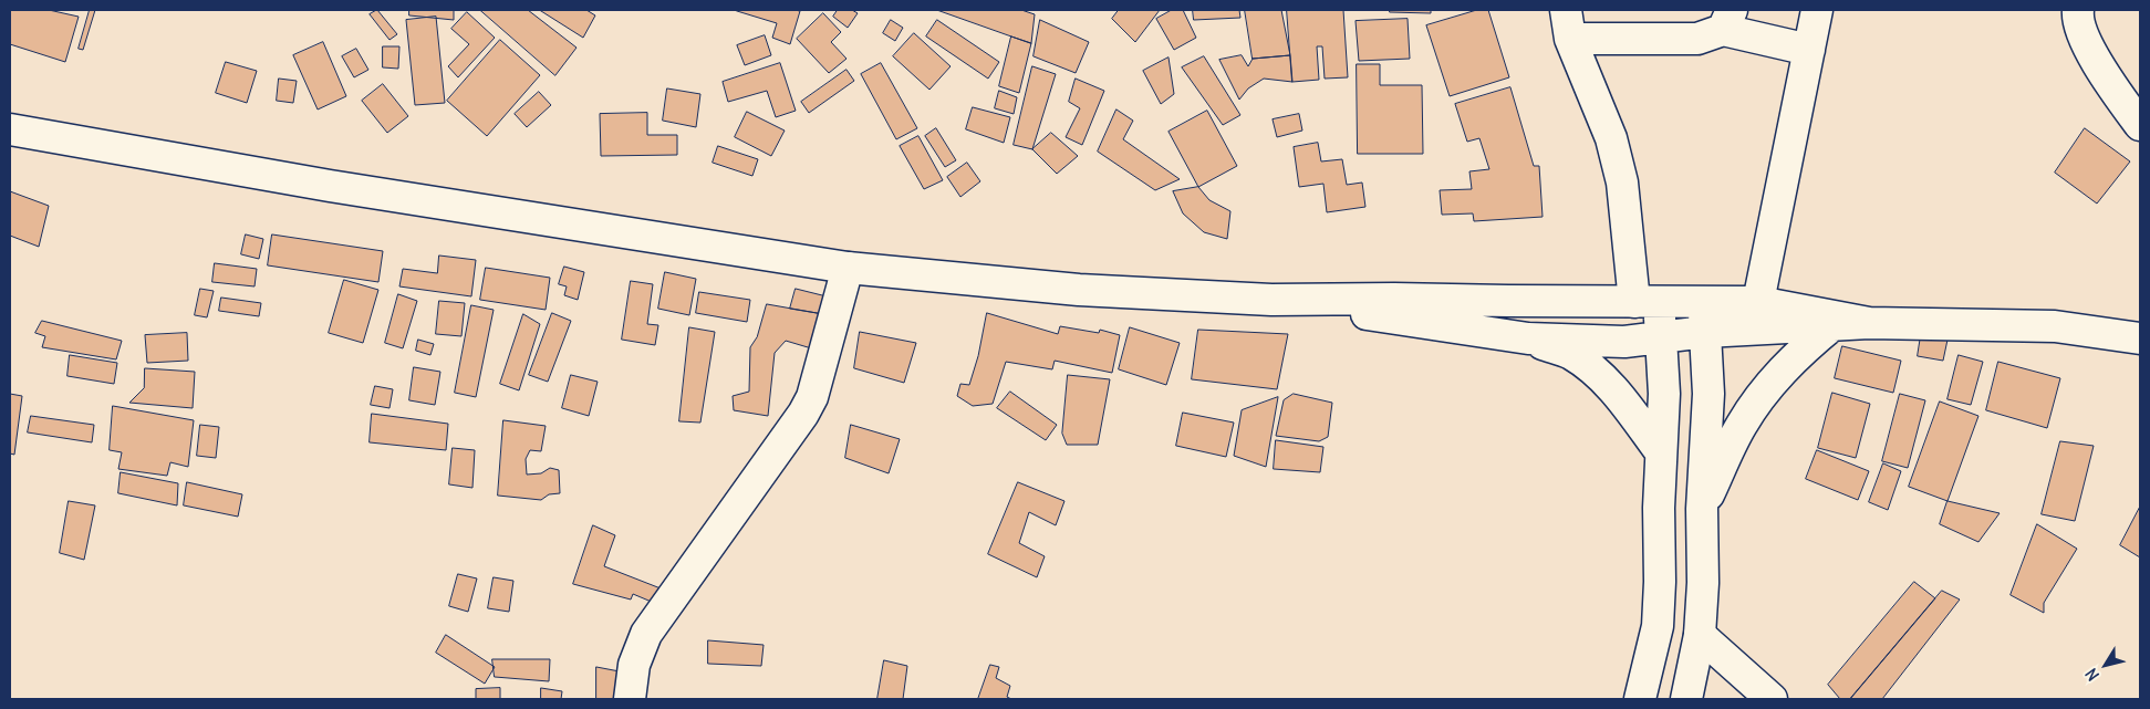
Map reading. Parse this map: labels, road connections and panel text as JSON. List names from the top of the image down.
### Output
{
  "north": "bottom left"
}
